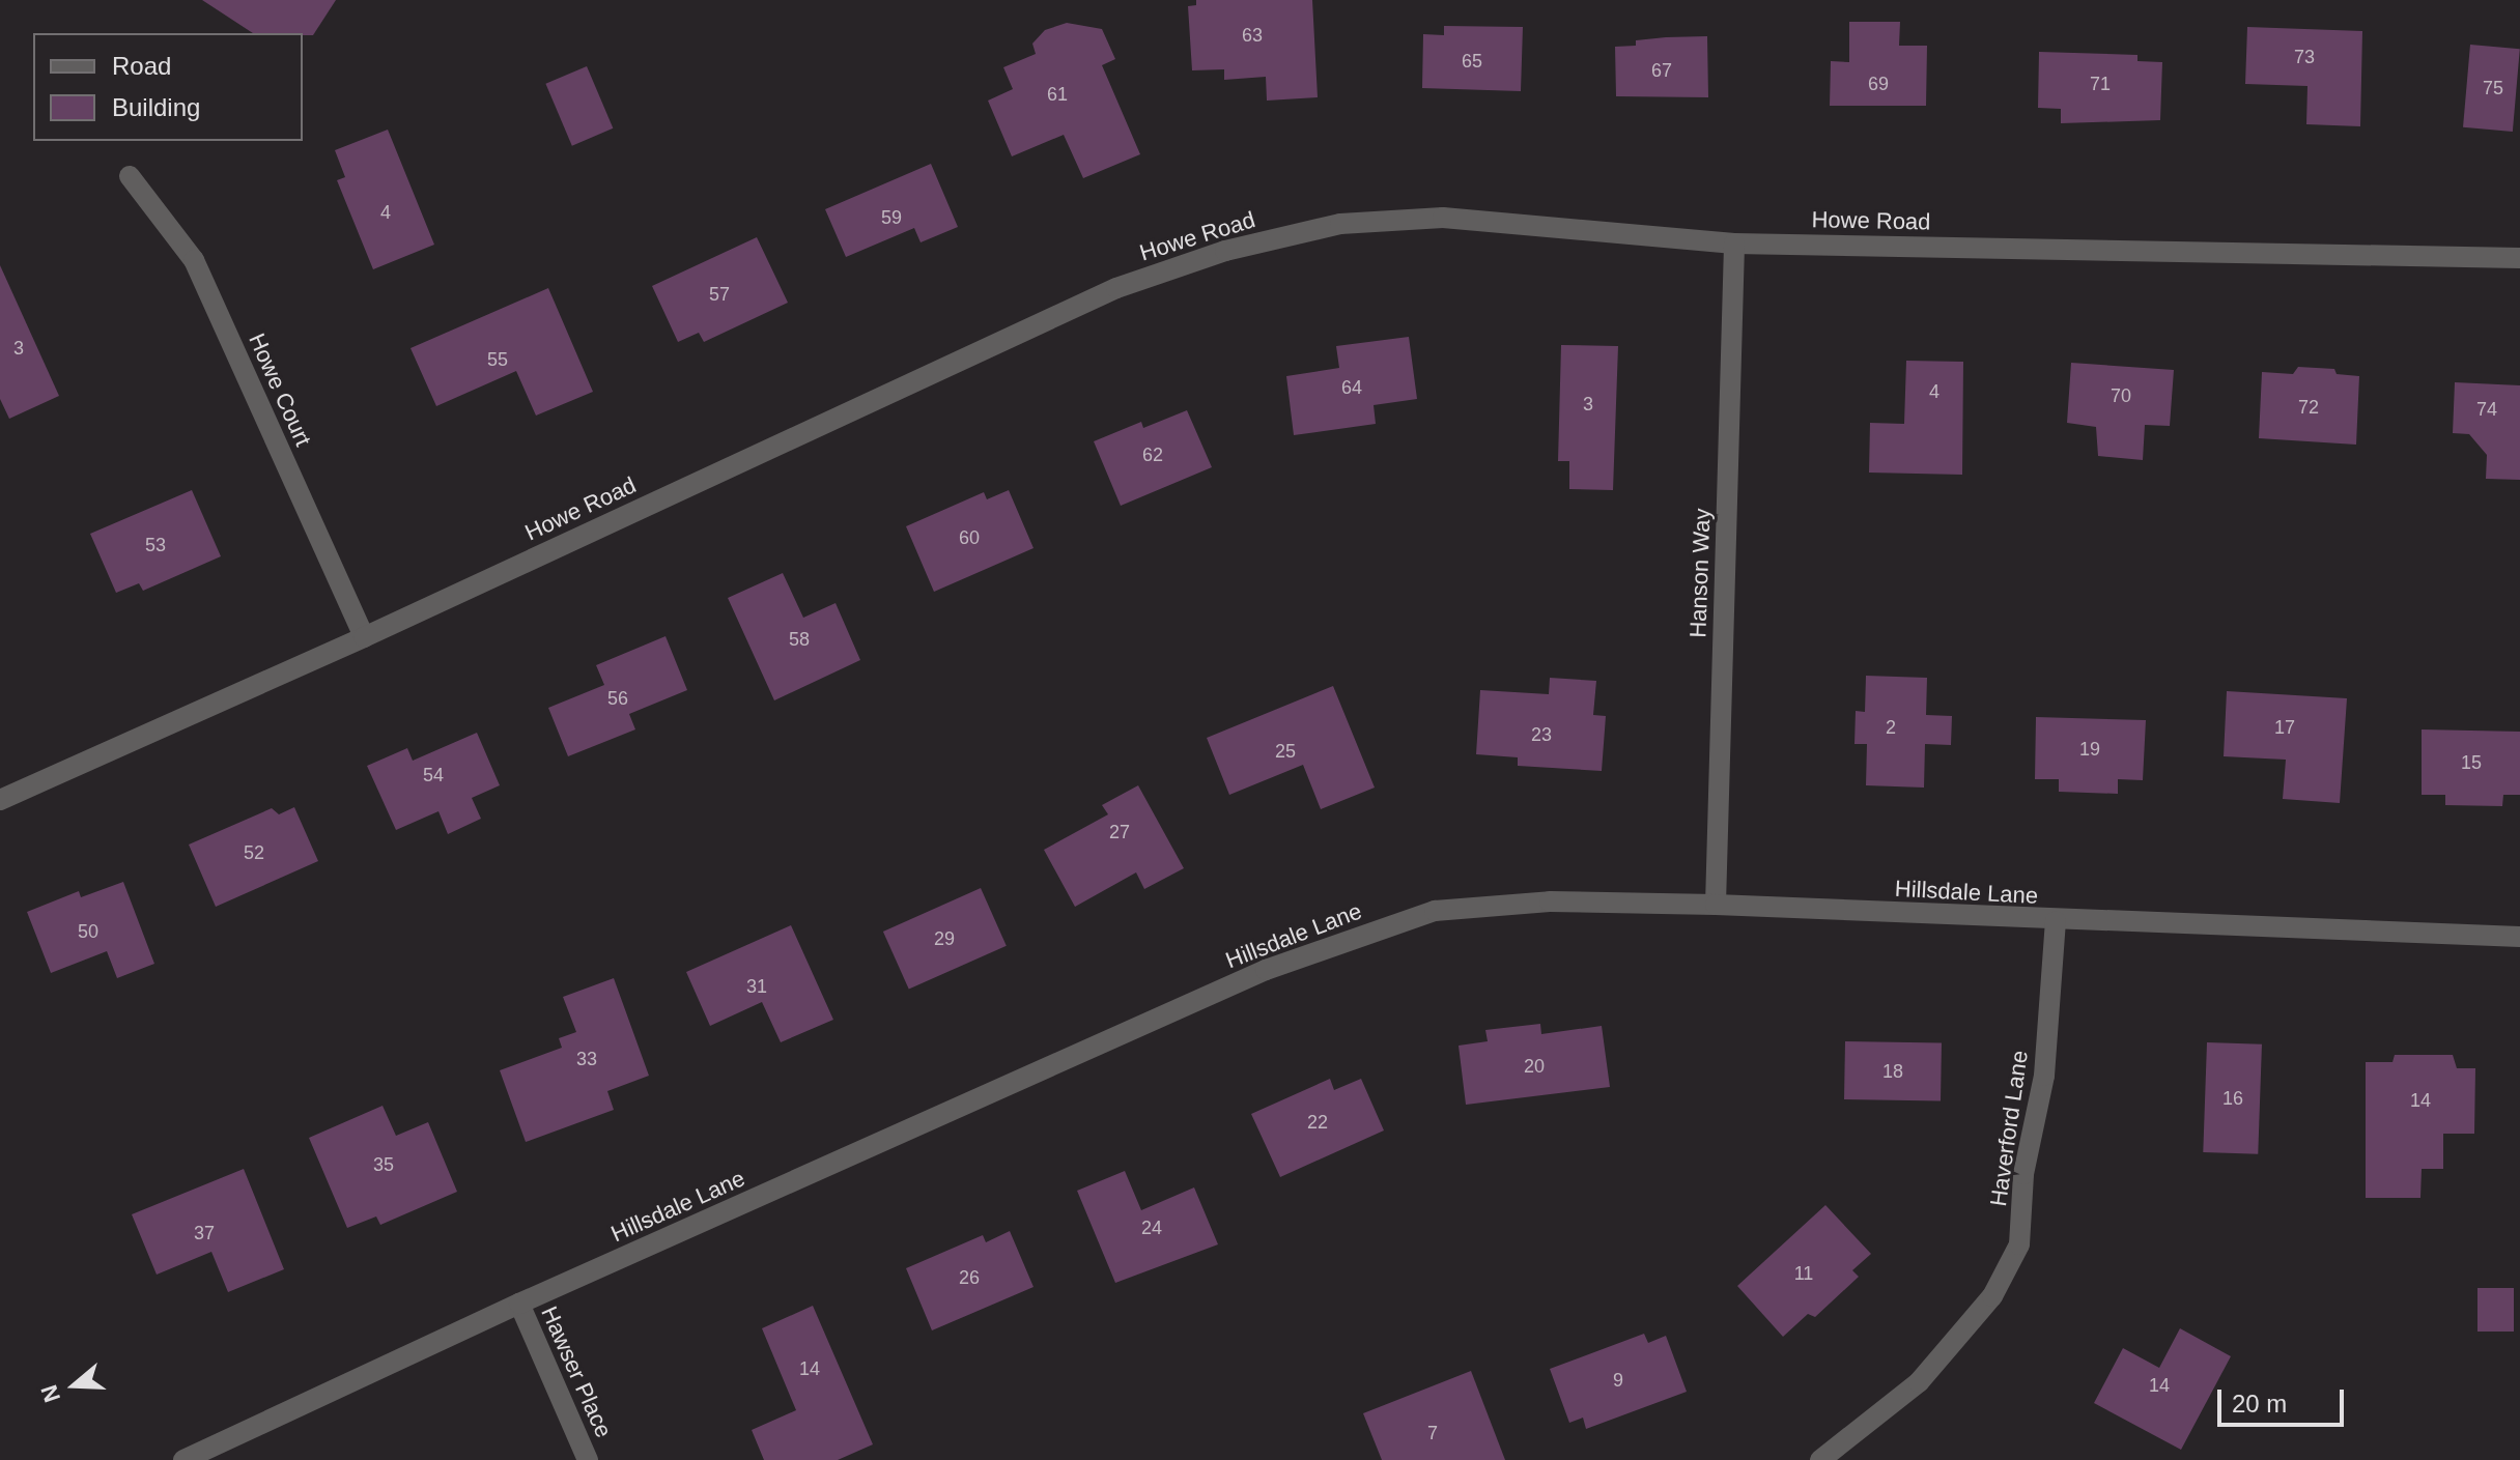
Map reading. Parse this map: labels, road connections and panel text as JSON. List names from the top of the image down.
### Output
{
  "streets": {
    "street": [
      "Howe Road",
      "Howe Court",
      "Hanson Way",
      "Hillsdale Lane",
      "Haverford Lane",
      "Hawser Place"
    ]
  },
  "crossings": [
    ["Howe Road", "Howe Court"],
    ["Howe Road", "Hanson Way"],
    ["Hanson Way", "Hillsdale Lane"],
    ["Hillsdale Lane", "Haverford Lane"],
    ["Hillsdale Lane", "Hawser Place"]
  ],
  "house_numbers": [
    "63",
    "73",
    "65",
    "67",
    "69",
    "71",
    "75",
    "61",
    "4",
    "59",
    "57",
    "3",
    "55",
    "64",
    "4",
    "70",
    "3",
    "72",
    "74",
    "62",
    "60",
    "53",
    "58",
    "56",
    "2",
    "17",
    "23",
    "19",
    "25",
    "15",
    "54",
    "27",
    "52",
    "50",
    "29",
    "31",
    "33",
    "20",
    "18",
    "16",
    "14",
    "22",
    "35",
    "24",
    "37",
    "11",
    "26",
    "14",
    "9",
    "14",
    "7"
  ],
  "legend": ["Road", "Building"],
  "scale_bar": "20 m",
  "north": "left"
}
